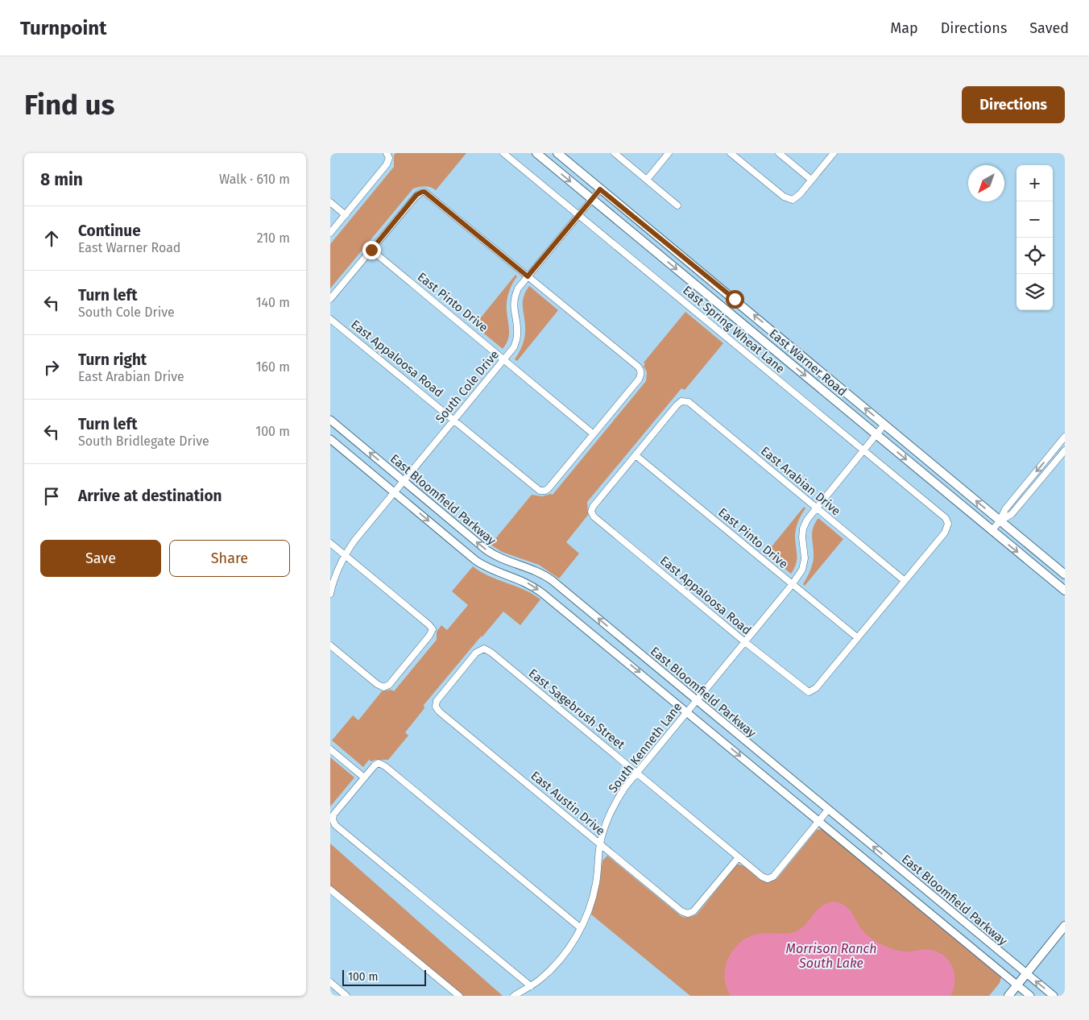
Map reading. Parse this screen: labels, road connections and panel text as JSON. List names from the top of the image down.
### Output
{
  "streets": {
    "main road": ["East Warner Road"],
    "street": [
      "East Pinto Drive",
      "East Spring Wheat Lane",
      "East Appaloosa Road",
      "South Cole Drive",
      "East Arabian Drive",
      "East Bloomfield Parkway",
      "East Sagebrush Street",
      "South Kenneth Lane",
      "East Austin Drive"
    ]
  },
  "crossings": [
    ["East Pinto Drive", "East Appaloosa Road"],
    ["East Pinto Drive", "South Cole Drive"],
    ["East Pinto Drive", "East Arabian Drive"],
    ["East Pinto Drive", "South Kenneth Lane"],
    ["East Spring Wheat Lane", "South Cole Drive"],
    ["East Spring Wheat Lane", "East Arabian Drive"],
    ["East Spring Wheat Lane", "South Kenneth Lane"],
    ["East Appaloosa Road", "South Cole Drive"],
    ["East Appaloosa Road", "East Arabian Drive"],
    ["East Appaloosa Road", "South Kenneth Lane"],
    ["East Warner Road", "South Cole Drive"],
    ["East Warner Road", "South Kenneth Lane"],
    ["South Cole Drive", "East Bloomfield Parkway"],
    ["East Arabian Drive", "South Kenneth Lane"],
    ["East Bloomfield Parkway", "East Sagebrush Street"],
    ["East Bloomfield Parkway", "South Kenneth Lane"],
    ["East Sagebrush Street", "South Kenneth Lane"],
    ["East Sagebrush Street", "East Austin Drive"],
    ["South Kenneth Lane", "East Austin Drive"]
  ],
  "water": ["Morrison Ranch South Lake"],
  "scale_bar": "100 m",
  "north": "bottom left",
  "page": {
    "header": "Turnpoint",
    "nav": ["Map", "Directions", "Saved"],
    "buttons": [
      "Directions",
      ["Save", "Share"]
    ],
    "title": "Find us",
    "heading": ["8 min", "Walk · 610 m"],
    "map_buttons": ["+", "−"],
    "list": [
      ["Continue", "East Warner Road", "210 m"],
      ["Turn left", "South Cole Drive", "140 m"],
      ["Turn right", "East Arabian Drive", "160 m"],
      ["Turn left", "South Bridlegate Drive", "100 m"],
      "Arrive at destination"
    ],
    "scale": "100 m"
  }
}
